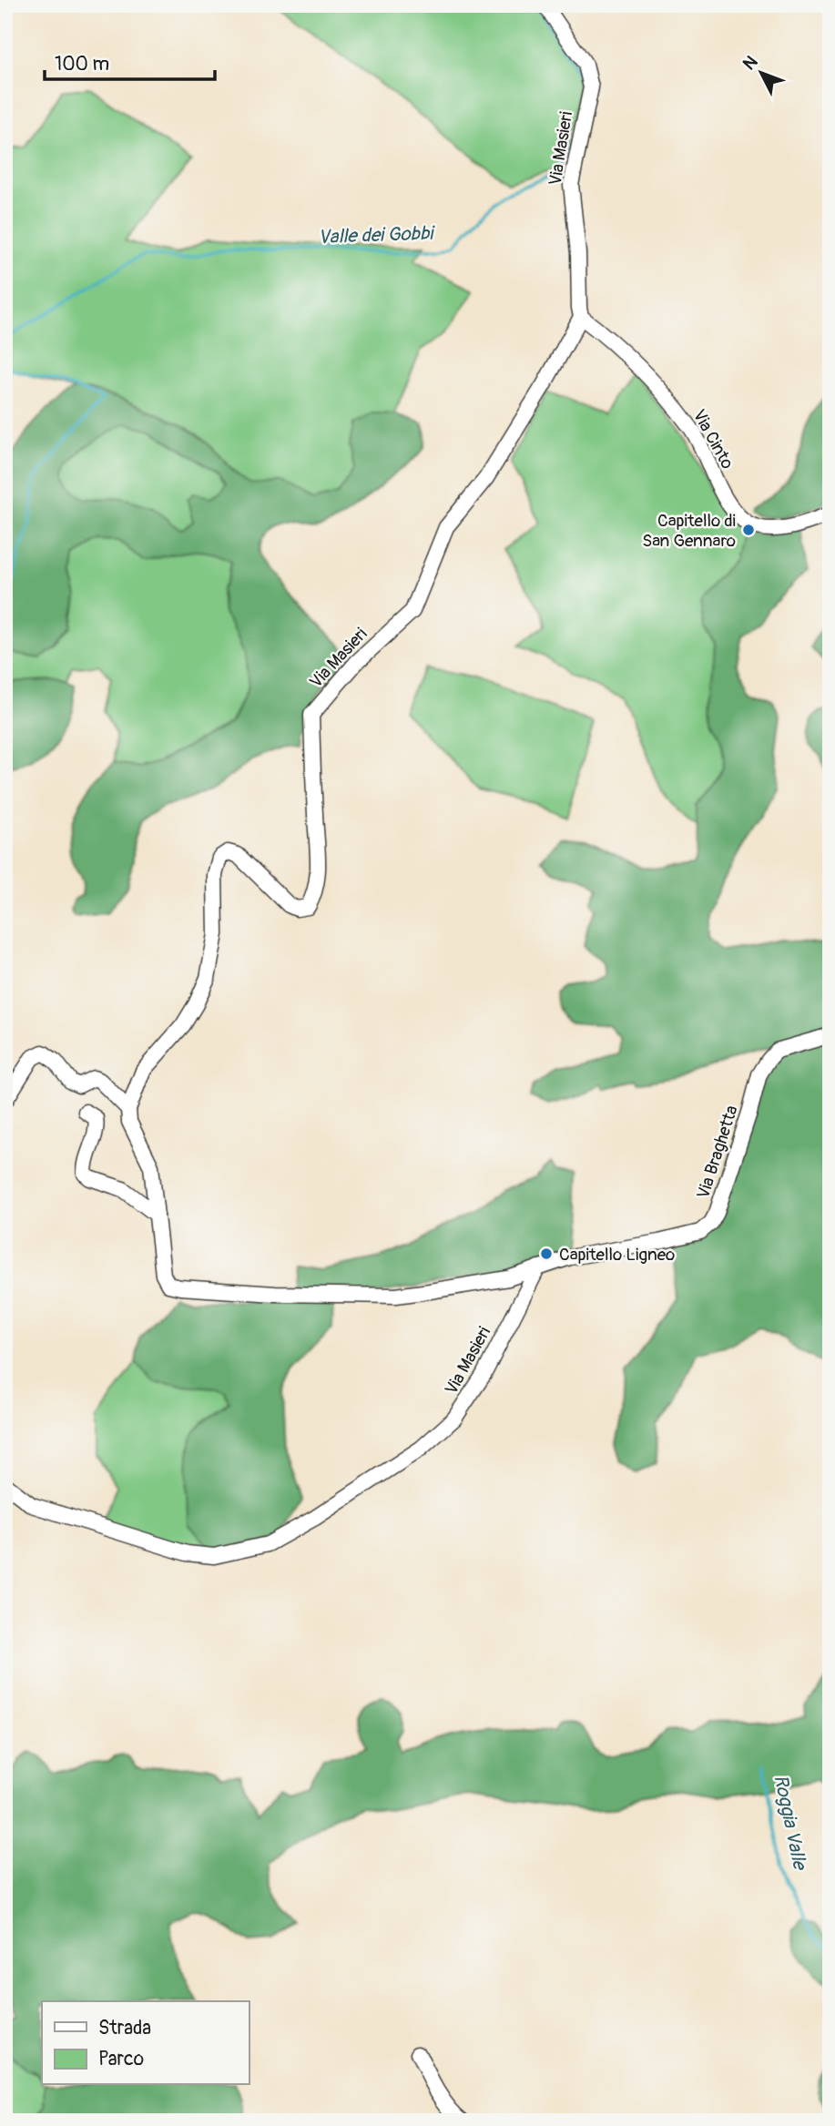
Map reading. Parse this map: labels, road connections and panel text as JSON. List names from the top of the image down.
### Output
{
  "streets": {
    "street": ["Via Masieri", "Via Cinto", "Via Braghetta"]
  },
  "crossings": [
    ["Via Masieri", "Via Cinto"],
    ["Via Masieri", "Via Braghetta"]
  ],
  "water": ["Valle dei Gobbi", "Roggia Valle"],
  "places": ["Capitello di San Gennaro", "Capitello Ligneo"],
  "legend": ["Strada", "Parco"],
  "scale_bar": "100 m",
  "north": "top left"
}
